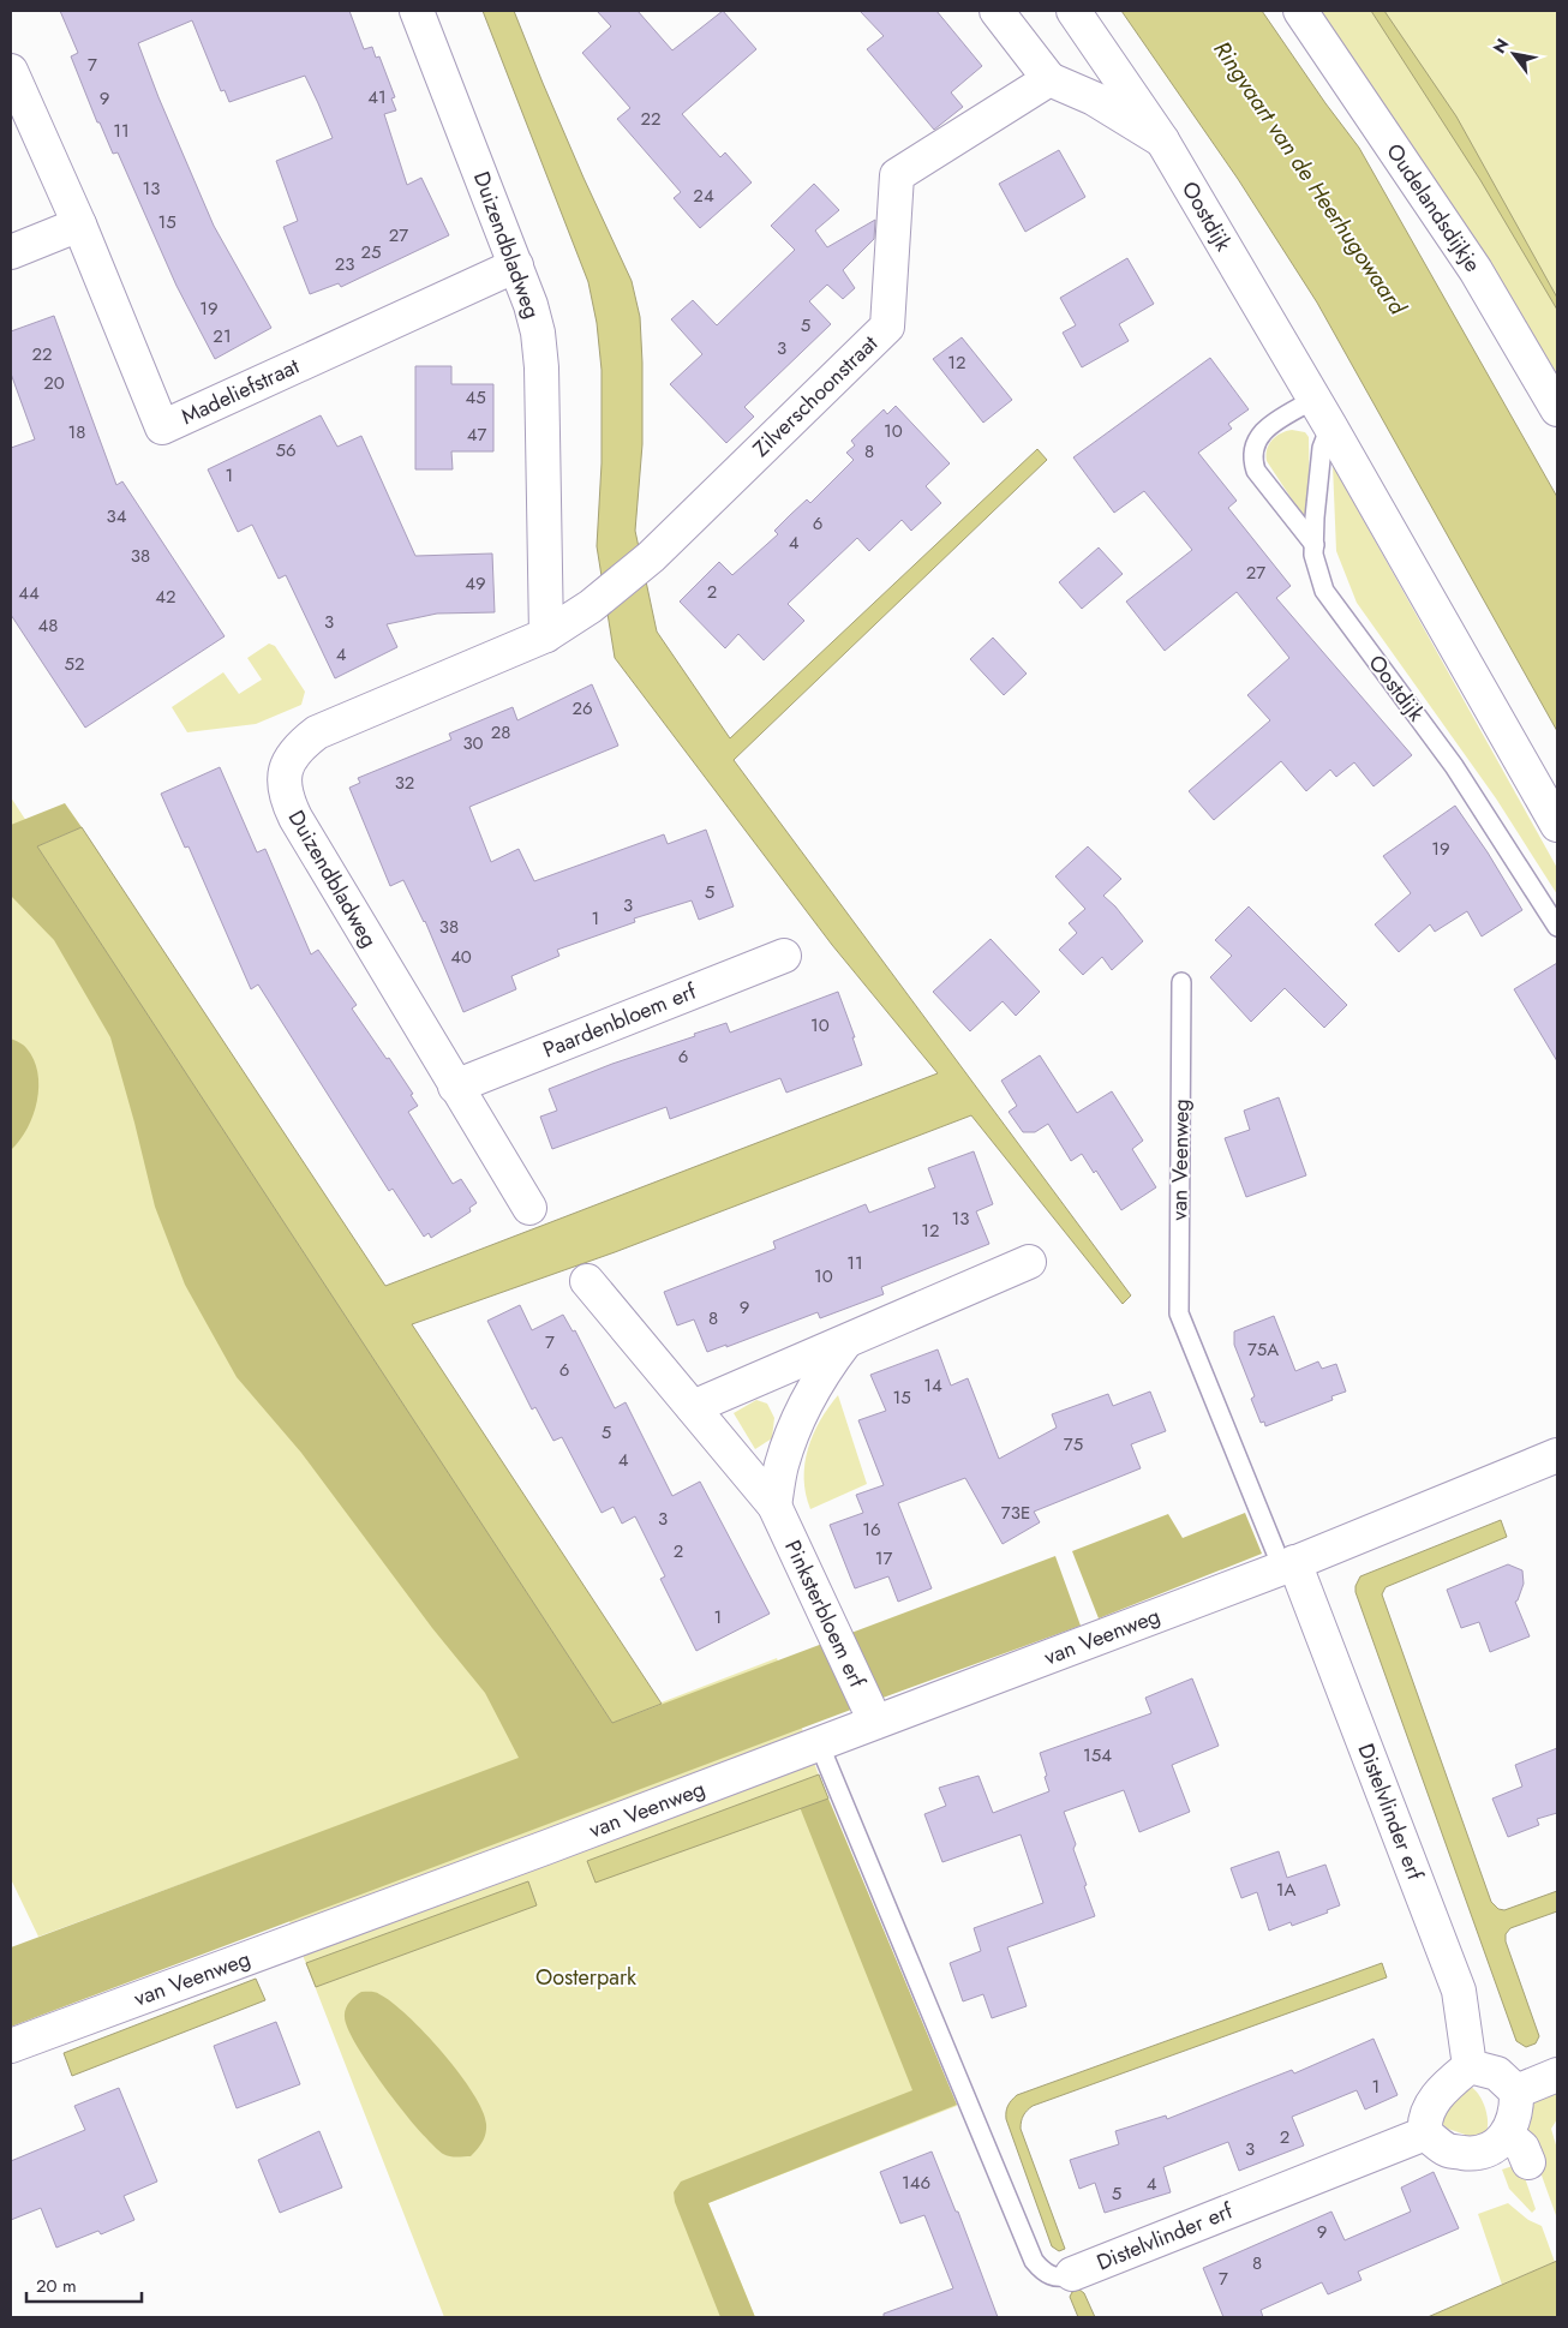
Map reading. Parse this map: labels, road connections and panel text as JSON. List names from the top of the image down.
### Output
{
  "streets": {
    "street": [
      "Oudelandsdijkje",
      "Oostdijk",
      "Duizendbladweg",
      "Madeliefstraat",
      "Zilverschoonstraat",
      "Paardenbloem erf",
      "van Veenweg",
      "Pinksterbloem erf",
      "Distelvlinder erf"
    ]
  },
  "crossings": [
    ["Duizendbladweg", "Madeliefstraat"],
    ["Duizendbladweg", "Zilverschoonstraat"],
    ["Duizendbladweg", "Paardenbloem erf"],
    ["van Veenweg", "Pinksterbloem erf"],
    ["van Veenweg", "Distelvlinder erf"]
  ],
  "water": ["Ringvaart van de Heerhugowaard"],
  "parks": ["Oosterpark"],
  "house_numbers": [
    "7",
    "41",
    "9",
    "22",
    "11",
    "13",
    "24",
    "15",
    "27",
    "25",
    "23",
    "19",
    "5",
    "21",
    "3",
    "22",
    "12",
    "20",
    "45",
    "10",
    "18",
    "47",
    "56",
    "8",
    "1",
    "34",
    "6",
    "4",
    "38",
    "27",
    "49",
    "2",
    "44",
    "42",
    "3",
    "48",
    "4",
    "52",
    "26",
    "28",
    "30",
    "32",
    "19",
    "5",
    "3",
    "1",
    "38",
    "40",
    "10",
    "6",
    "13",
    "12",
    "11",
    "10",
    "9",
    "8",
    "7",
    "75A",
    "6",
    "14",
    "15",
    "5",
    "75",
    "4",
    "73E",
    "3",
    "16",
    "2",
    "17",
    "1",
    "154",
    "1A",
    "1",
    "2",
    "3",
    "146",
    "4",
    "5",
    "9",
    "8",
    "7"
  ],
  "scale_bar": "20 m",
  "north": "top left"
}
